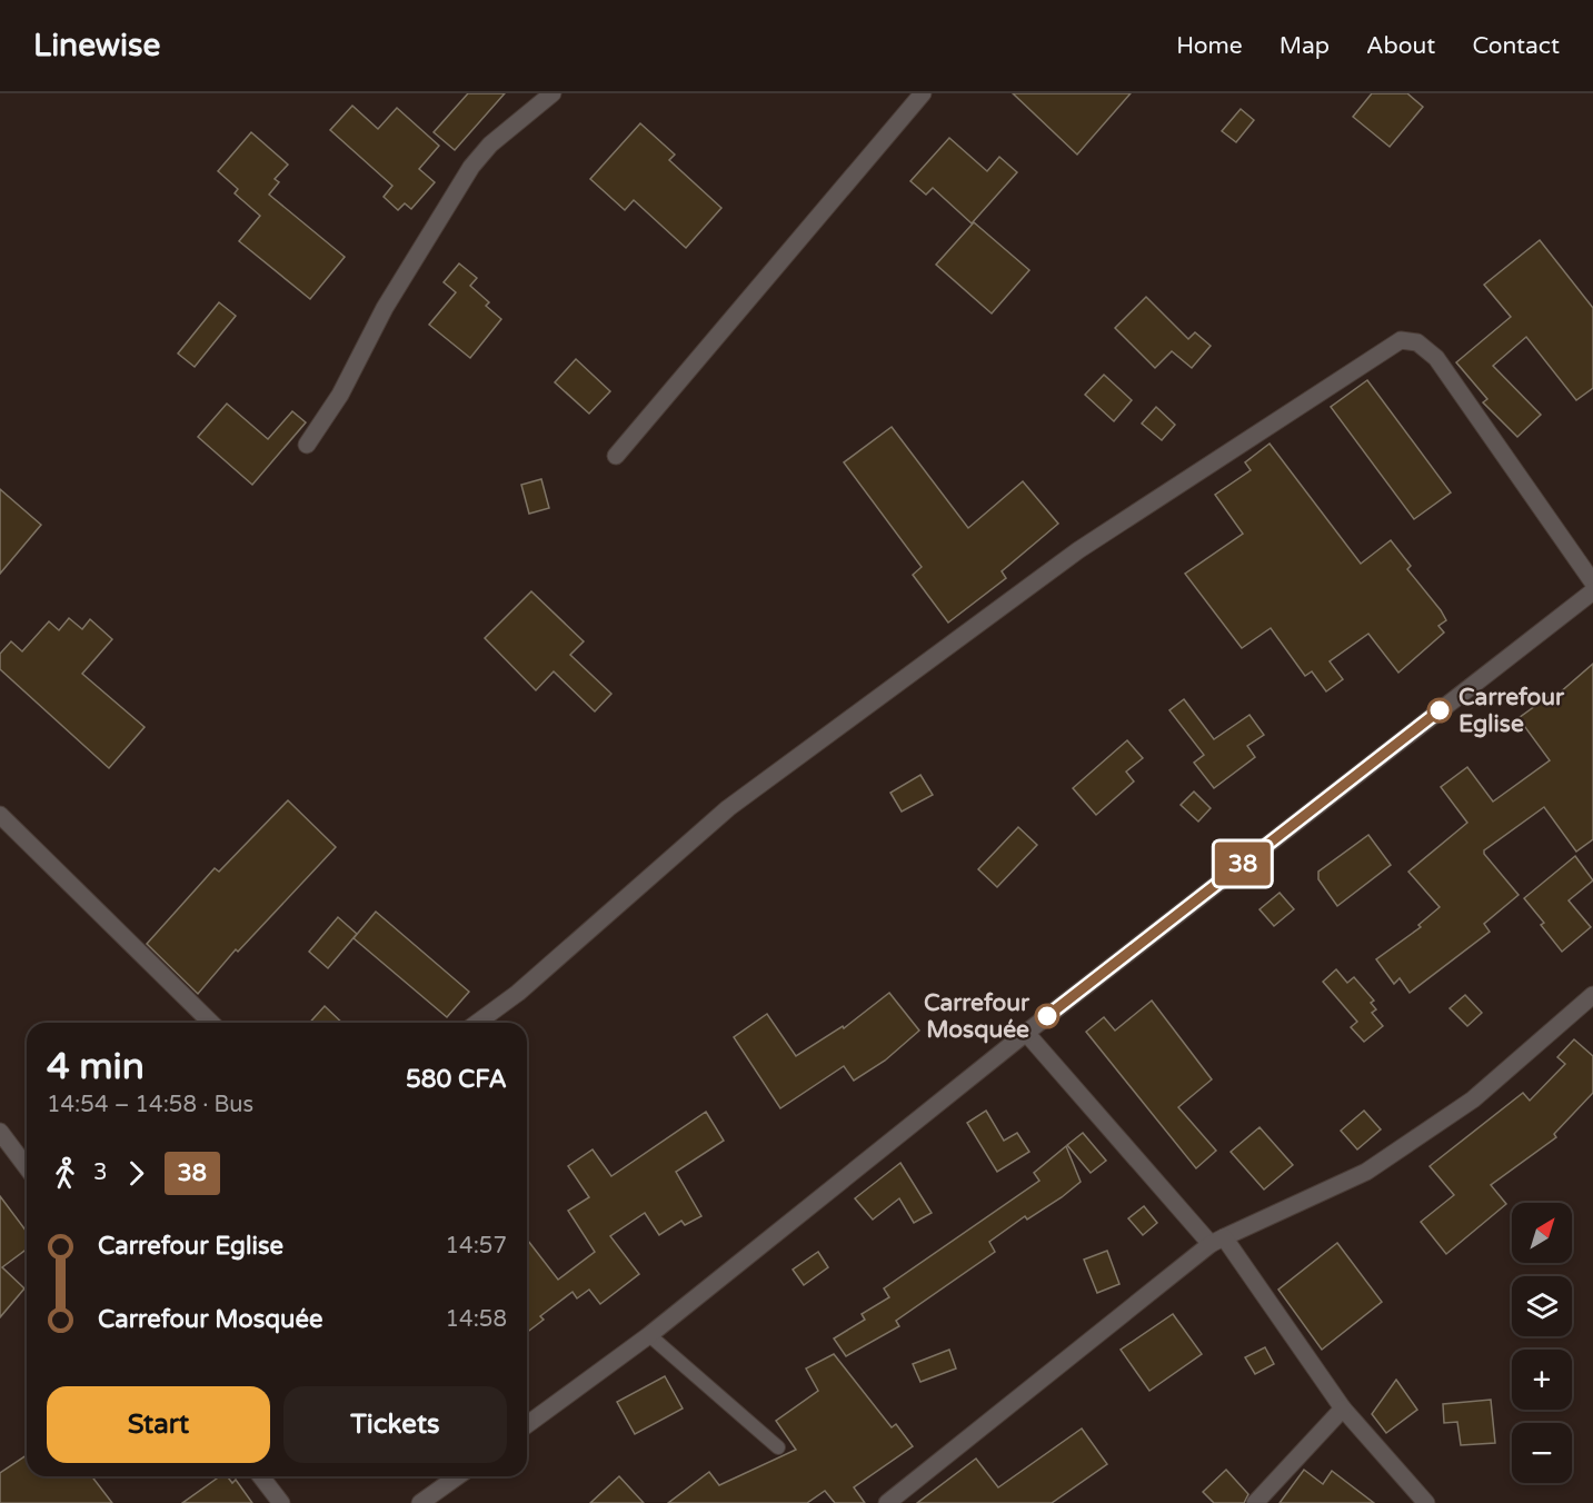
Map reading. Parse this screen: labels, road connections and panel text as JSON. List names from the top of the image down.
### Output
{
  "places": ["Carrefour Eglise", "Carrefour Mosquée"],
  "lines": ["bus line 38"],
  "north": "top right",
  "page": {
    "header": "Linewise",
    "nav": [
      "Home",
      "Map",
      "About",
      "Contact"
    ],
    "on_map": "38",
    "heading": ["4 min", "14:54 – 14:58 · Bus", "580 CFA"],
    "legs": ["3", "38"],
    "map_buttons": ["+", "−"],
    "list": [
      {
        "name": "Carrefour Eglise",
        "value": "14:57"
      },
      {
        "name": "Carrefour Mosquée",
        "value": "14:58"
      }
    ],
    "buttons": ["Start", "Tickets"]
  }
}
